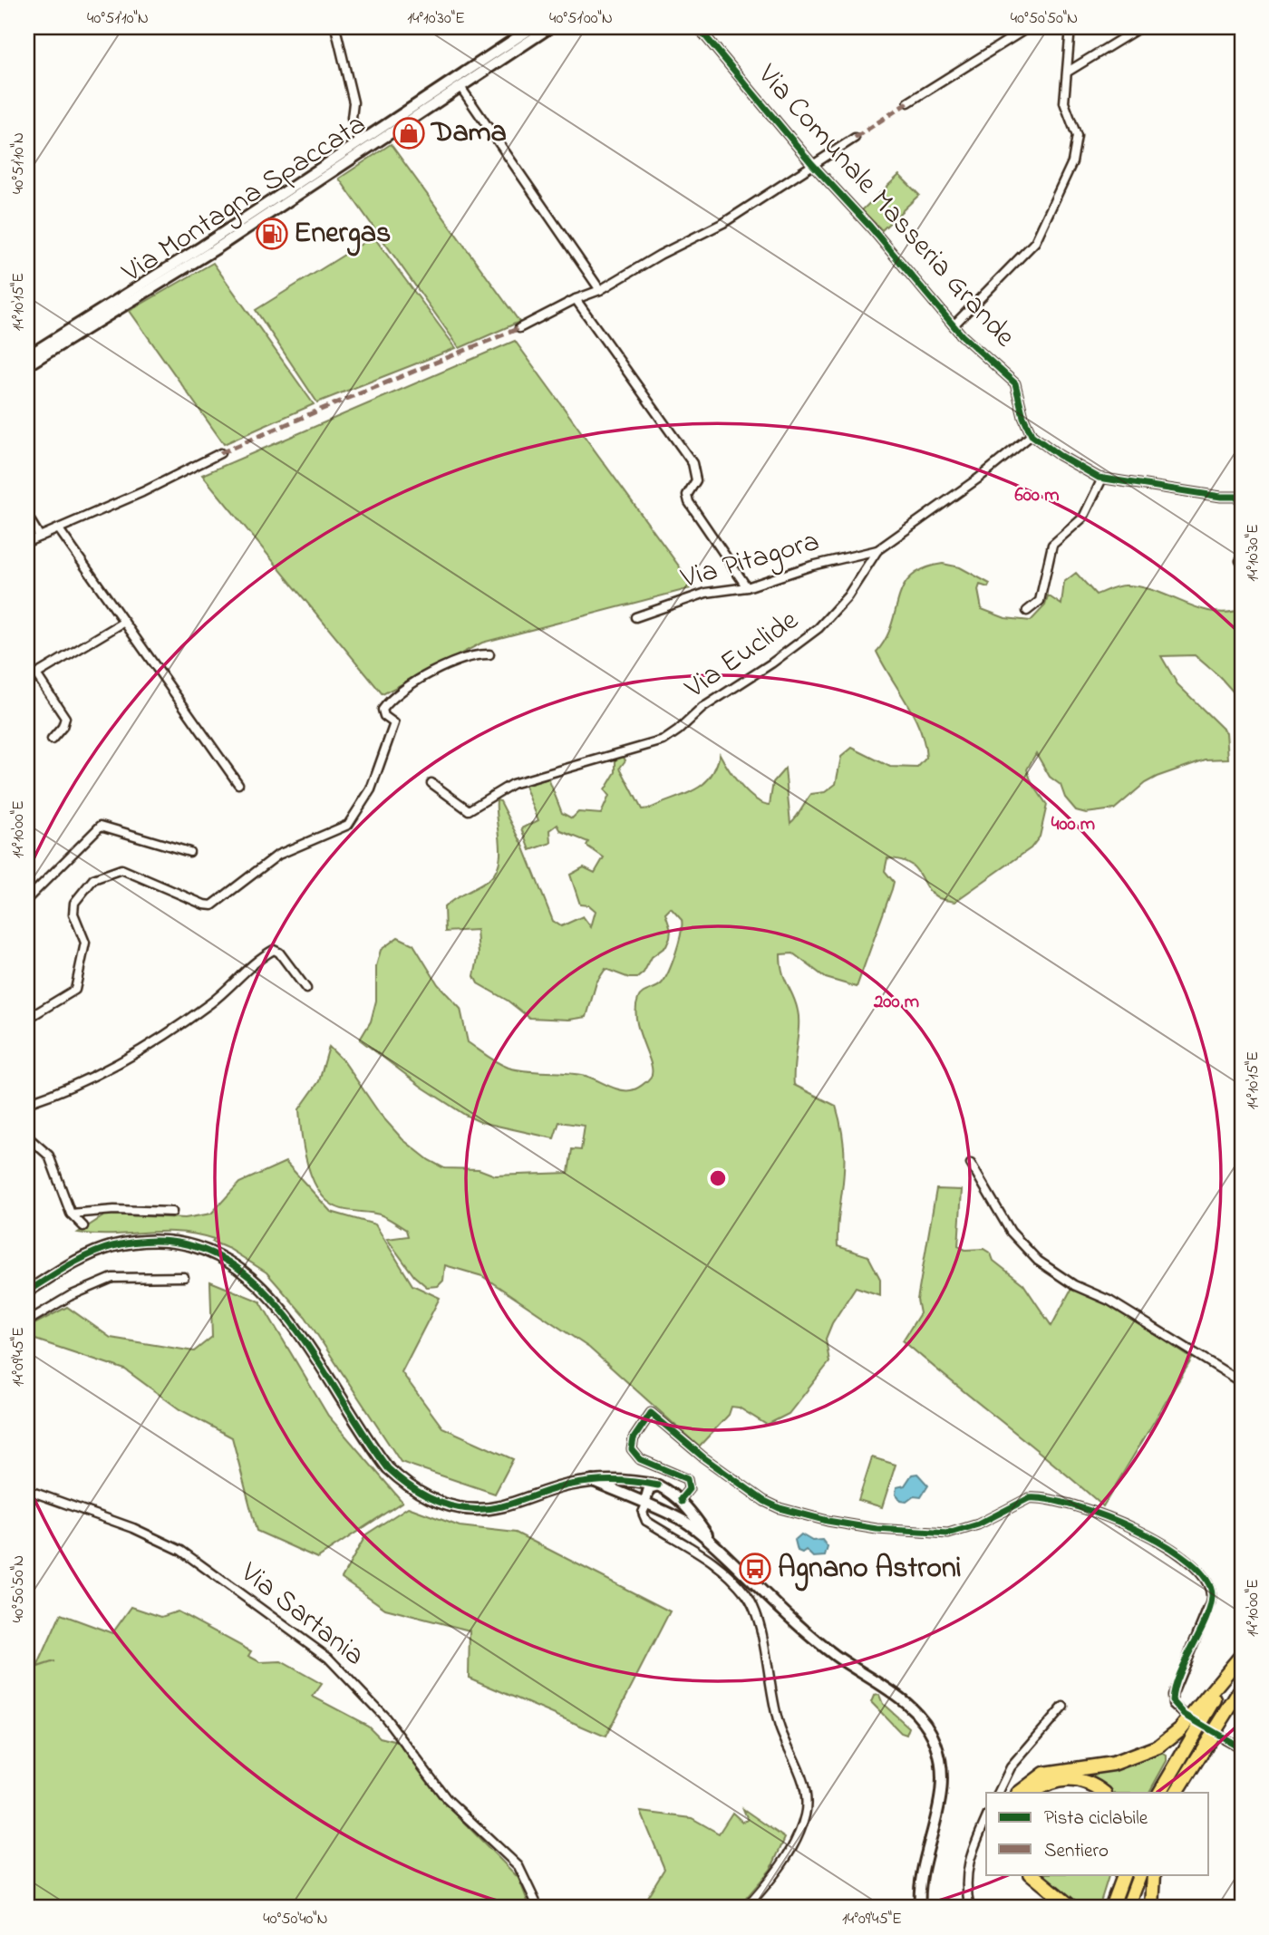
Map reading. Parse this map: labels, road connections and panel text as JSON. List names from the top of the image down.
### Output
{
  "streets": {
    "street": [
      "Via Montagna Spaccata",
      "Via Comunale Masseria Grande",
      "Via Pitagora",
      "Via Euclide",
      "Via Sartania"
    ]
  },
  "crossings": [
    ["Via Comunale Masseria Grande", "Via Euclide"],
    ["Via Pitagora", "Via Euclide"]
  ],
  "places": {
    "shop": ["Dama"],
    "fuel station": ["Energas"],
    "bus stop": ["Agnano Astroni"]
  },
  "legend": ["Pista ciclabile", "Sentiero"],
  "coordinates": [
    "40°51'10\"N",
    "14°10'30\"E",
    "40°51'00\"N",
    "40°50'50\"N",
    "14°10'15\"E",
    "14°10'00\"E",
    "14°09'45\"E",
    "40°50'40\"N"
  ],
  "rings": ["600 m", "400 m", "200 m"]
}
